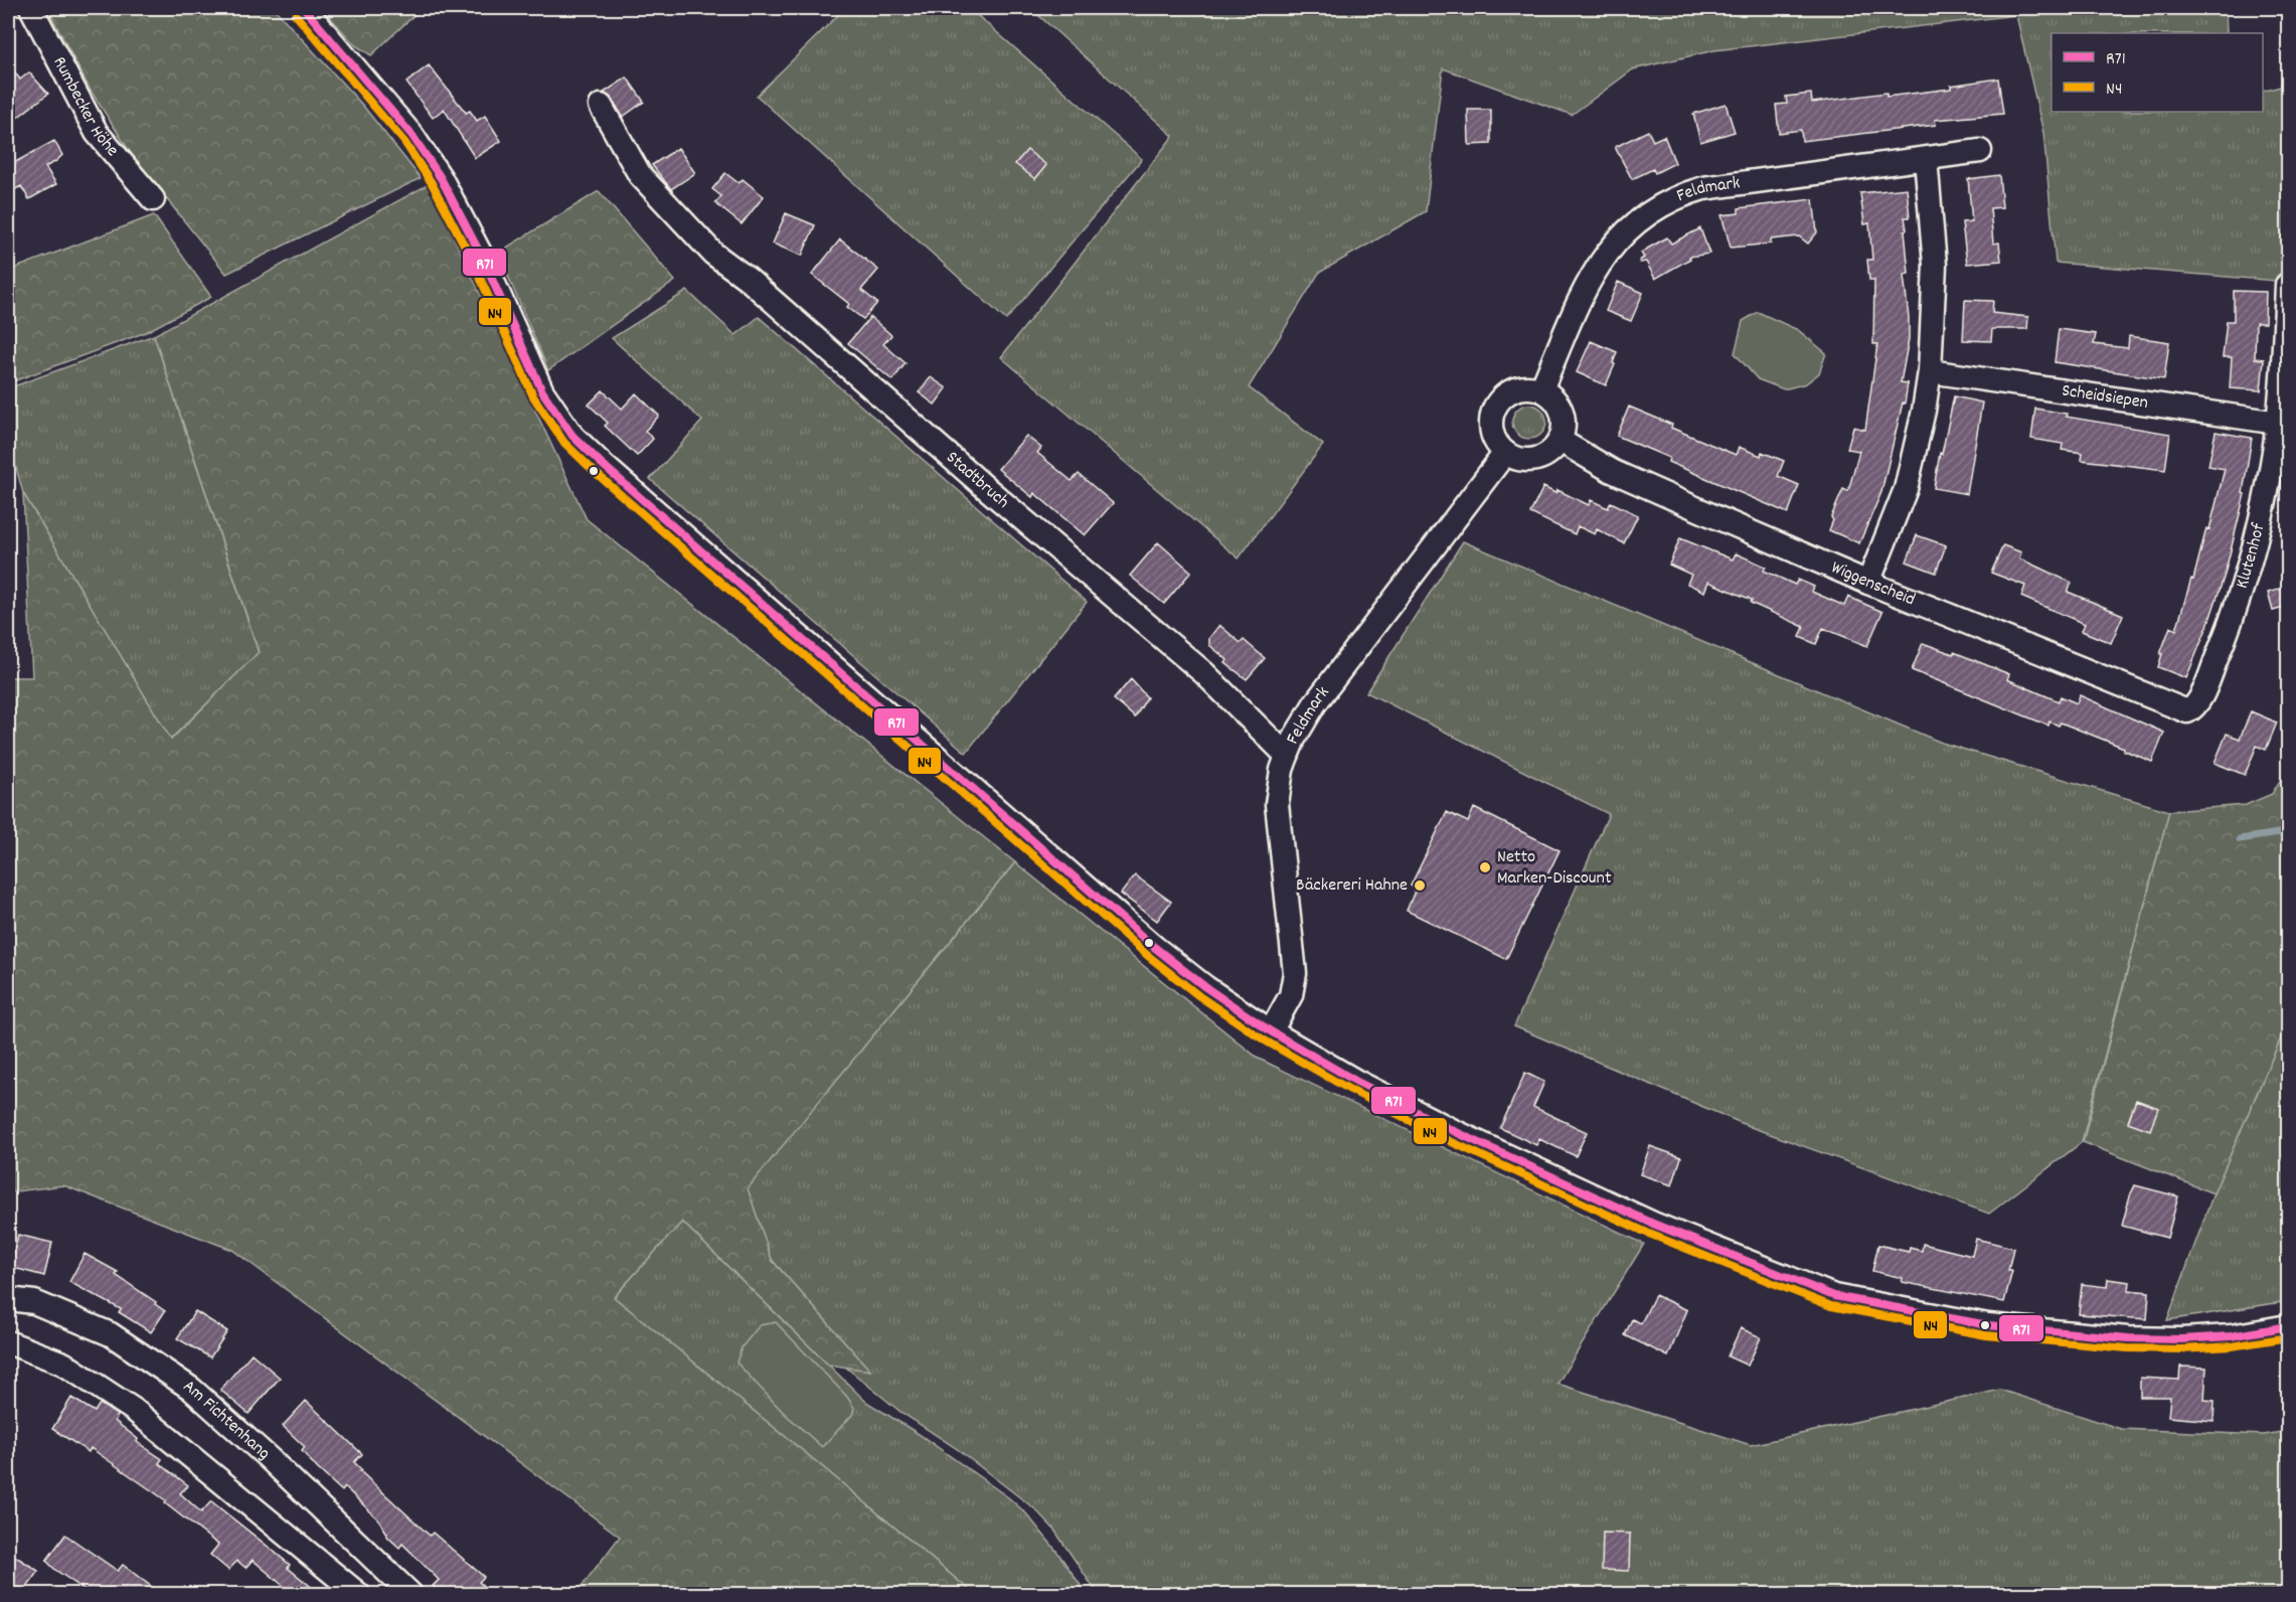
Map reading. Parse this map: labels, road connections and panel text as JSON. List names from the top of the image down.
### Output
{
  "streets": {
    "street": [
      "Rumbecker Höhe",
      "Feldmark",
      "Scheidsiepen",
      "Stadtbruch",
      "Klutenhof",
      "Wiggenscheid",
      "Am Fichtenhang"
    ]
  },
  "crossings": [
    ["Feldmark", "Stadtbruch"],
    ["Feldmark", "Wiggenscheid"],
    ["Scheidsiepen", "Klutenhof"],
    ["Klutenhof", "Wiggenscheid"]
  ],
  "places": ["Netto Marken-Discount", "Bäckereri Hahne"],
  "lines": ["transit line R71", "transit line N4"],
  "legend": ["R71", "N4"]
}
